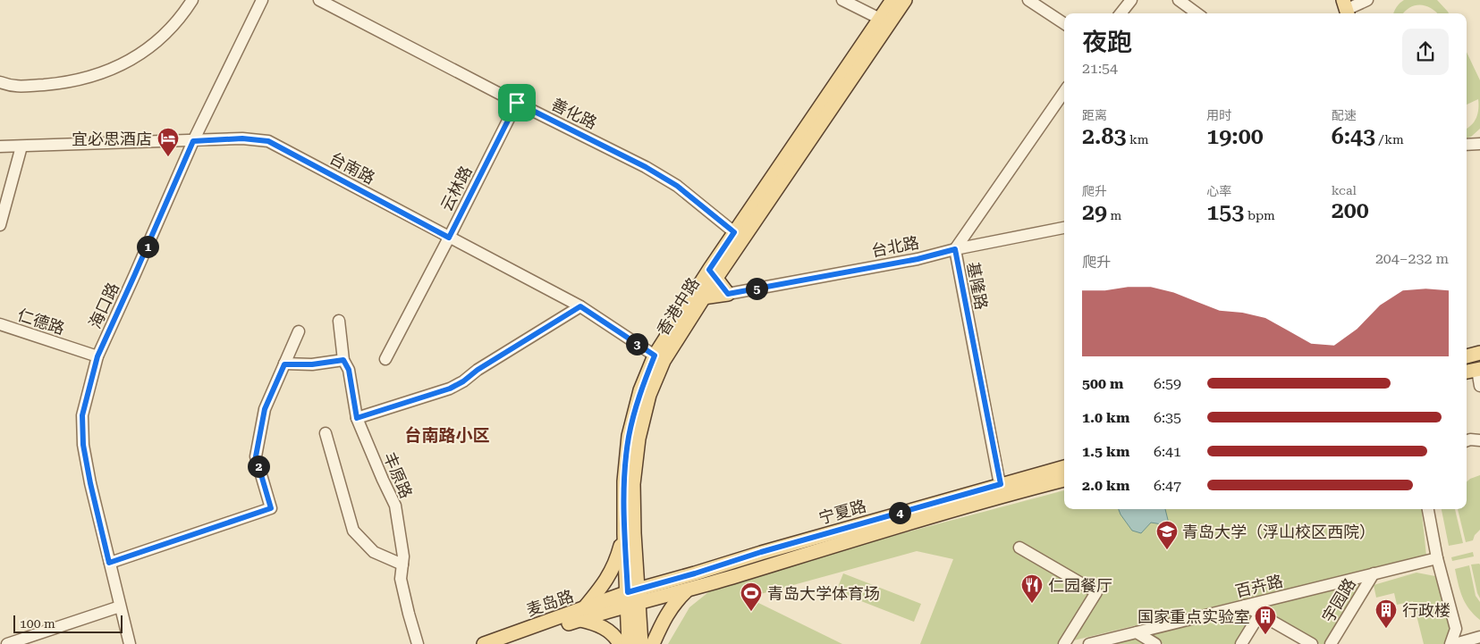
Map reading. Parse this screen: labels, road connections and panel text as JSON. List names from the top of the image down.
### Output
{
  "streets": {
    "main road": ["香港中路", "宁夏路", "麦岛路"],
    "street": [
      "善化路",
      "台南路",
      "云林路",
      "台北路",
      "基隆路",
      "海口路",
      "仁德路",
      "丰原路",
      "百卉路",
      "宇园路"
    ]
  },
  "crossings": [
    ["善化路", "云林路"],
    ["善化路", "香港中路"],
    ["台南路", "云林路"],
    ["台南路", "海口路"],
    ["台南路", "香港中路"],
    ["台北路", "基隆路"],
    ["基隆路", "宁夏路"],
    ["海口路", "仁德路"],
    ["香港中路", "宁夏路"],
    ["香港中路", "麦岛路"],
    ["宁夏路", "麦岛路"],
    ["百卉路", "宇园路"]
  ],
  "districts": ["台南路小区"],
  "places": {
    "hotel": ["宜必思酒店"],
    "school or university": ["青岛大学（浮山校区西院）"],
    "restaurant": ["仁园餐厅"],
    "sports": ["青岛大学体育场"],
    "building": ["行政楼", "国家重点实验室"]
  },
  "scale_bar": "100 m",
  "page": {
    "heading": ["夜跑", "21:54"],
    "stats": [
      ["距离", "2.83 km"],
      ["用时", "19:00"],
      ["配速", "6:43 /km"],
      ["爬升", "29 m"],
      ["心率", "153 bpm"],
      ["kcal", "200"]
    ],
    "pins": [
      "1",
      "5",
      "3",
      "2",
      "4"
    ],
    "chart": ["爬升", "204–232 m"],
    "list": [
      {
        "name": "500 m",
        "note": "6:59"
      },
      {
        "name": "1.0 km",
        "note": "6:35"
      },
      {
        "name": "1.5 km",
        "note": "6:41"
      },
      {
        "name": "2.0 km",
        "note": "6:47"
      }
    ],
    "scale": "100 m"
  }
}
